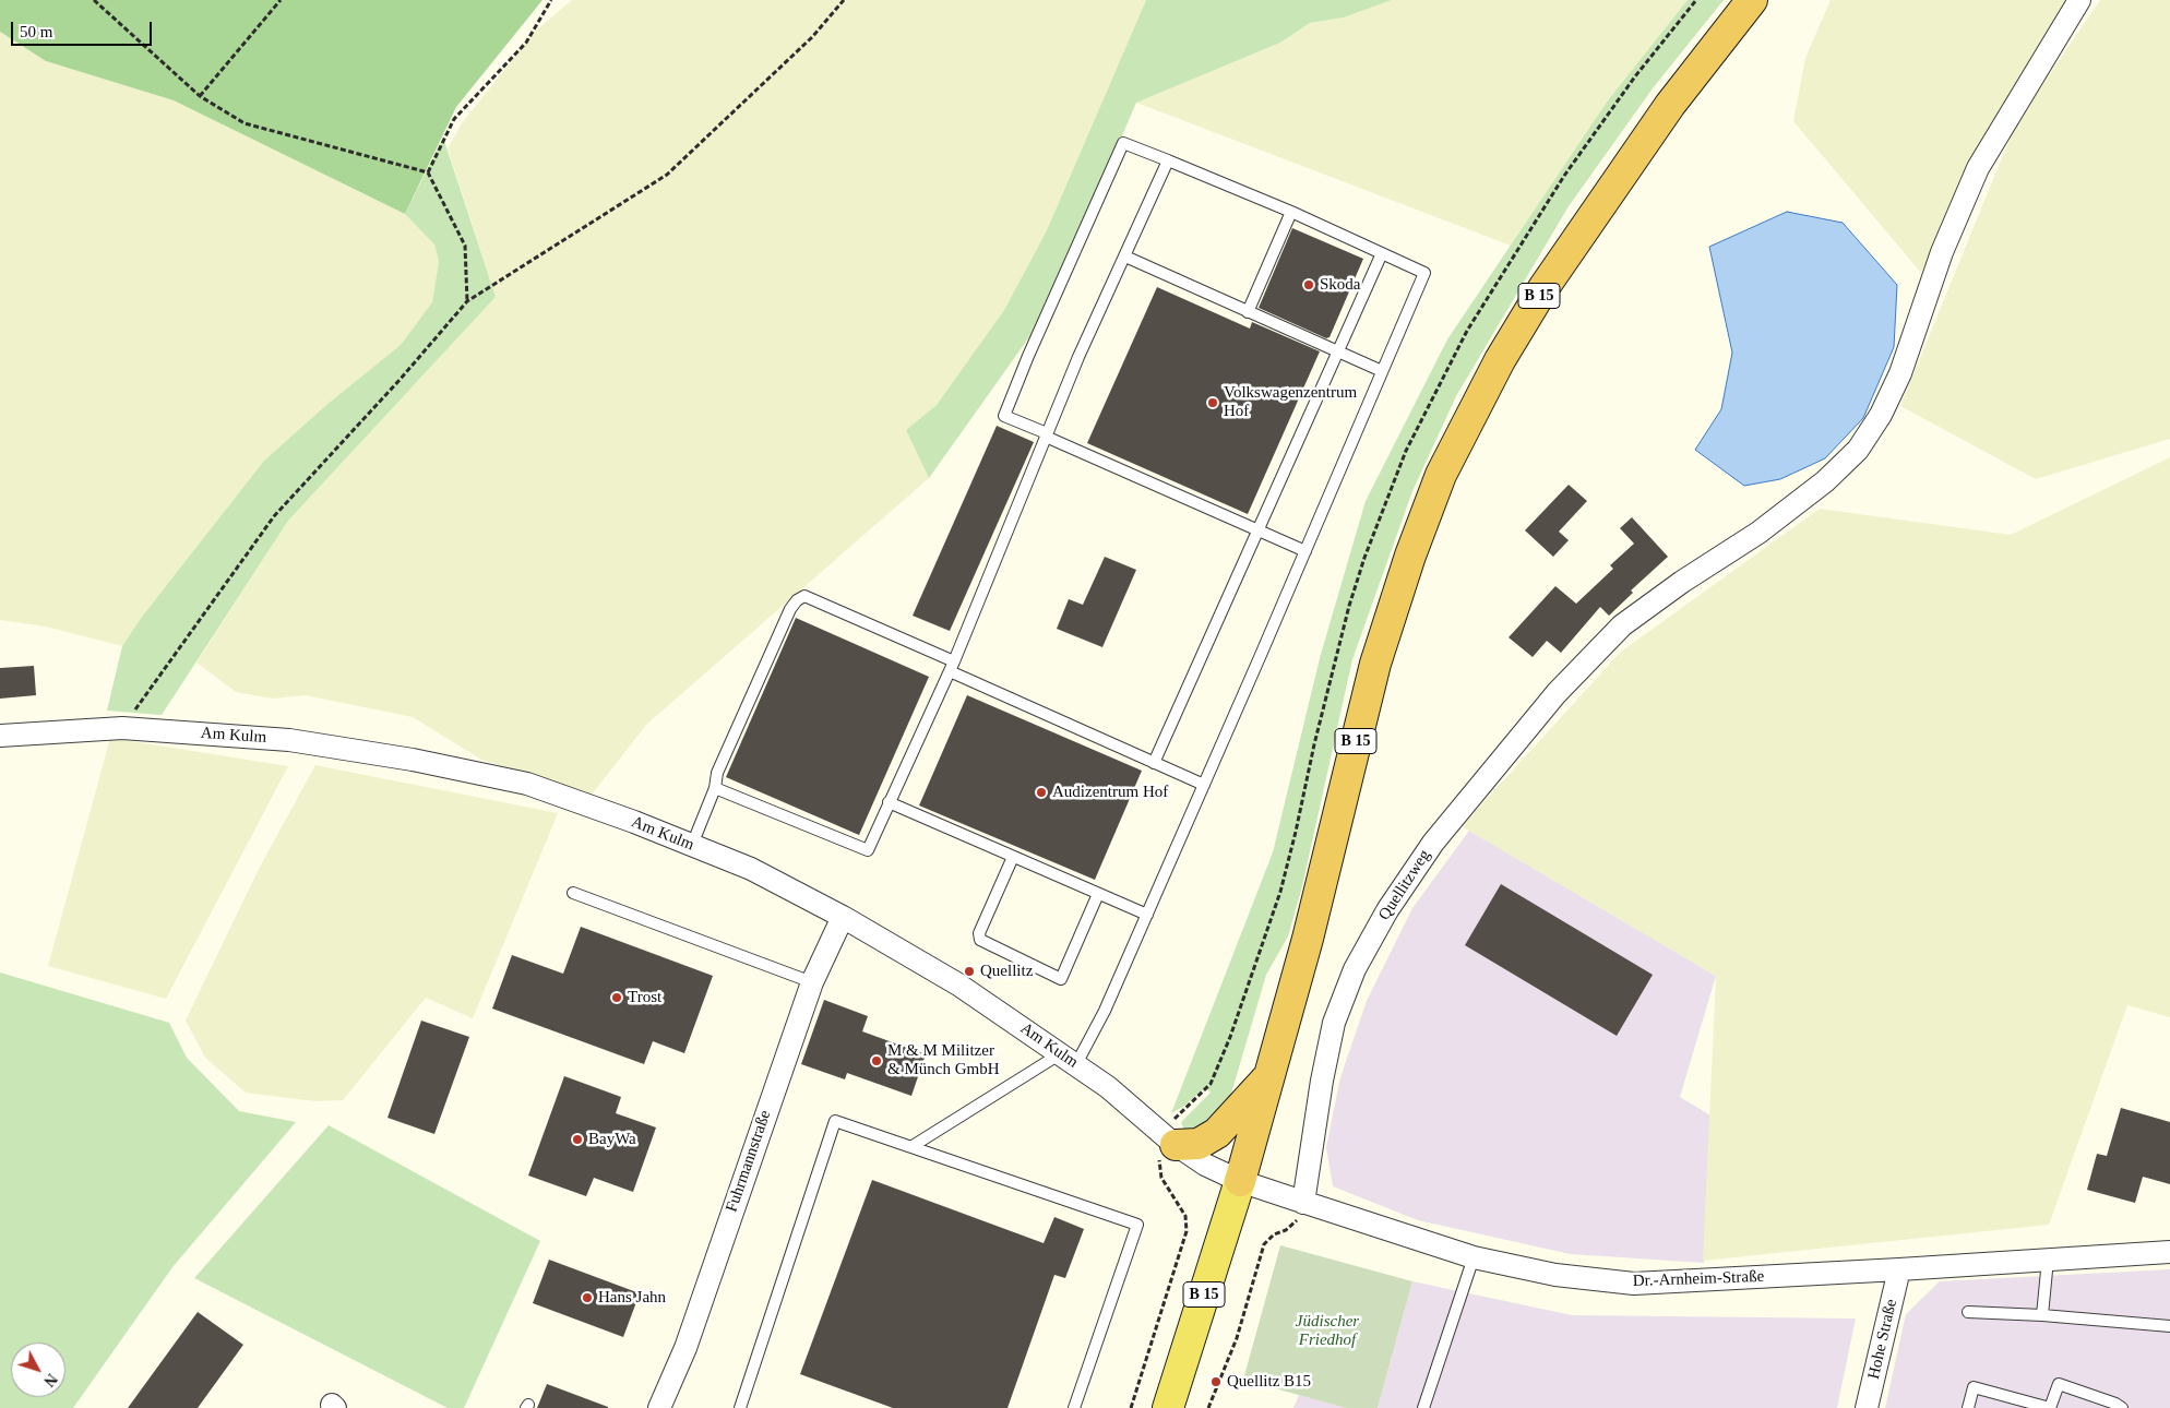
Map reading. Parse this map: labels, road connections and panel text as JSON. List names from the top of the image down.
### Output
{
  "streets": {
    "highway": ["B 15"],
    "street": [
      "Am Kulm",
      "Quellitzweg",
      "Fuhrmannstraße",
      "Dr.-Arnheim-Straße",
      "Hohe Straße"
    ]
  },
  "crossings": [
    ["B 15", "Am Kulm"],
    ["B 15", "Dr.-Arnheim-Straße"],
    ["Am Kulm", "Fuhrmannstraße"],
    ["Am Kulm", "Dr.-Arnheim-Straße"],
    ["Quellitzweg", "Dr.-Arnheim-Straße"],
    ["Dr.-Arnheim-Straße", "Hohe Straße"]
  ],
  "parks": ["Jüdischer Friedhof"],
  "places": [
    "Skoda",
    "Volkswagenzentrum Hof",
    "Audizentrum Hof",
    "Quellitz",
    "Trost",
    "M & M Militzer & Münch GmbH",
    "BayWa",
    "Hans Jahn",
    "Quellitz B15"
  ],
  "scale_bar": "50 m",
  "north": "bottom right"
}
